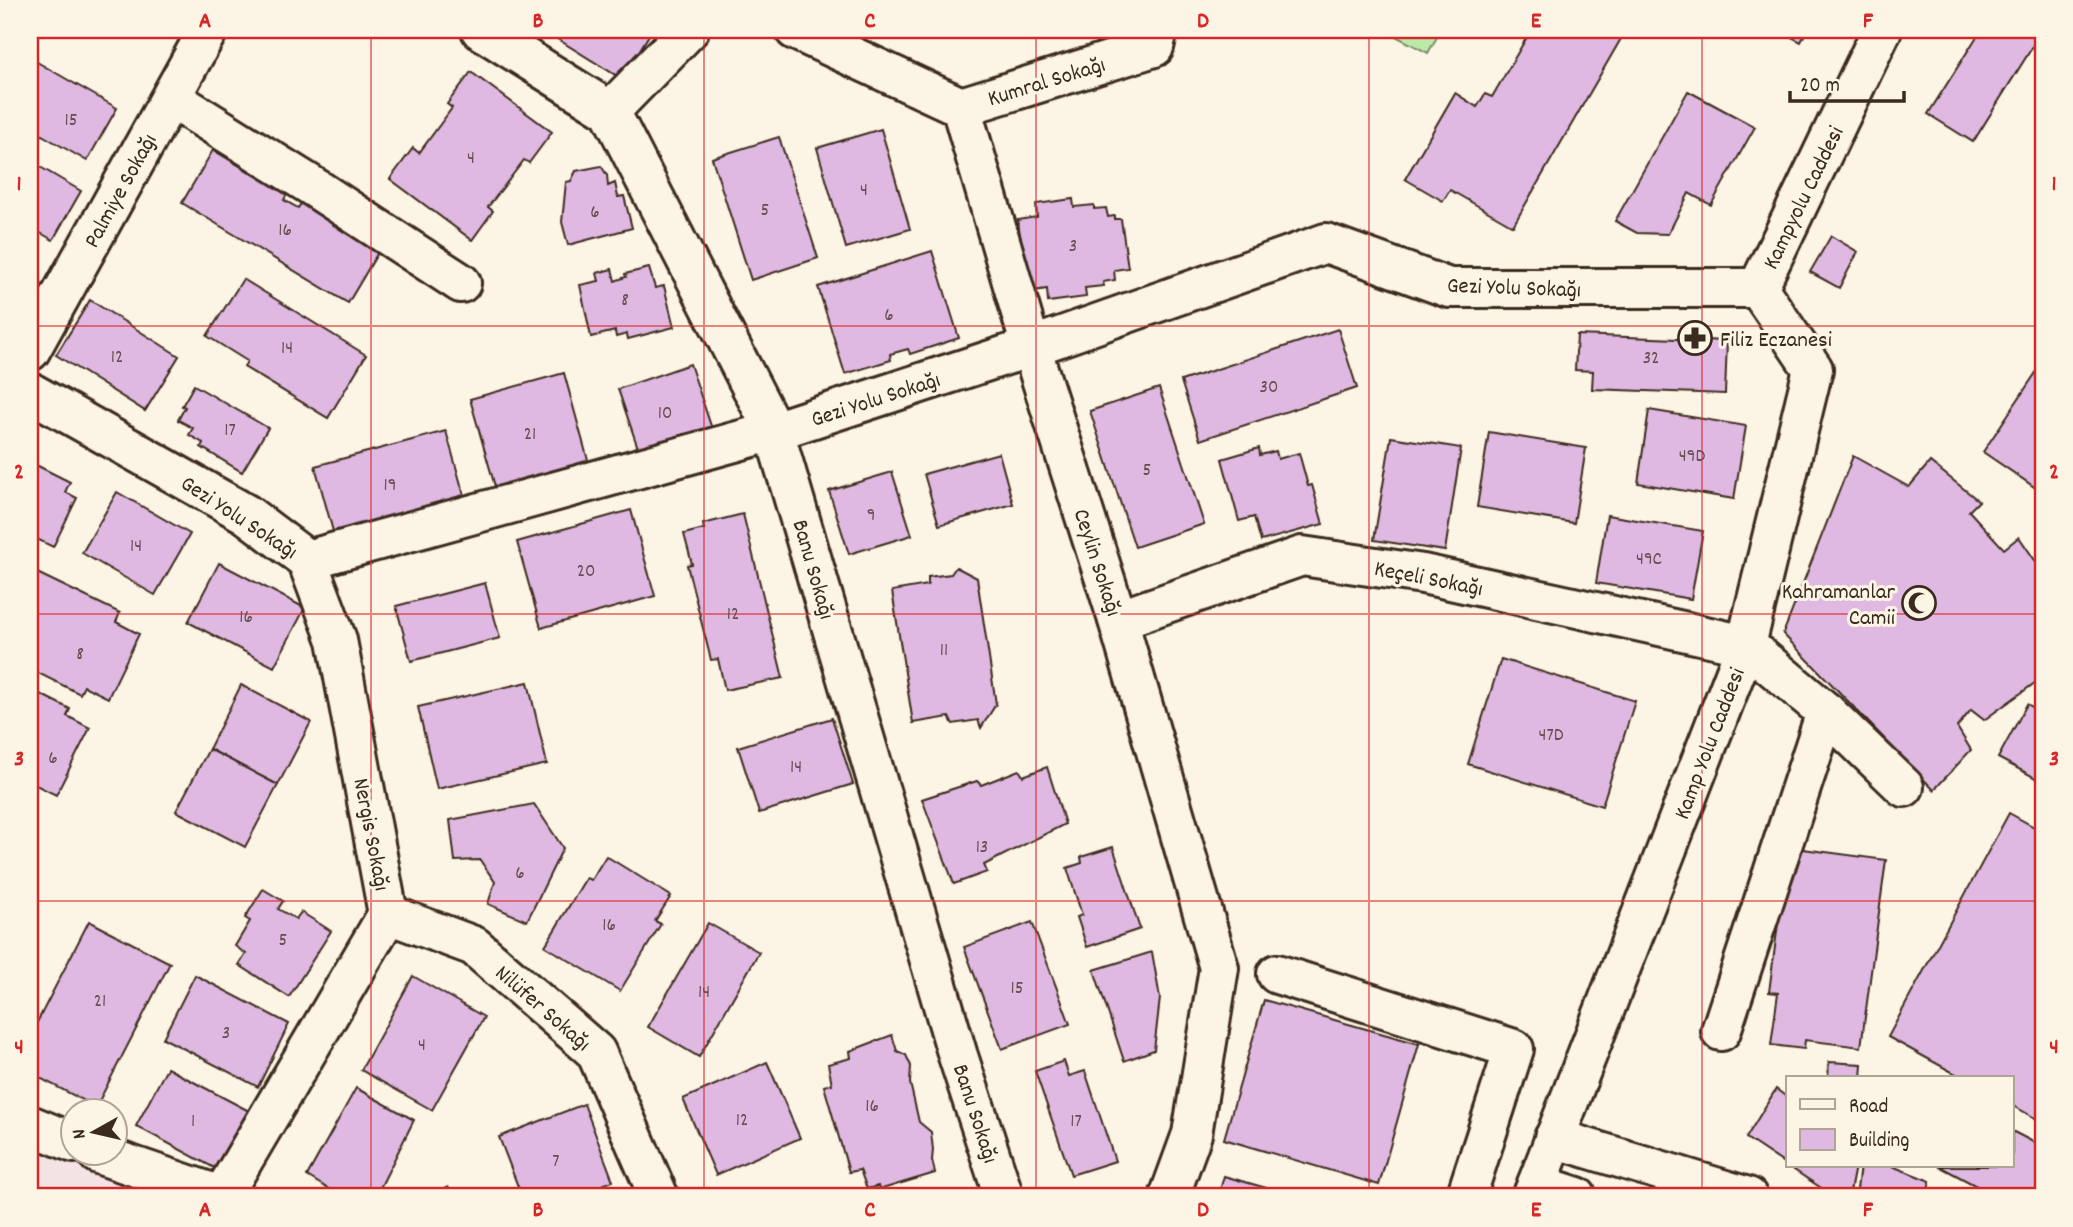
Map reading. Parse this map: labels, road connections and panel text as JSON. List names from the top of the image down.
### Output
{
  "streets": {
    "street": [
      "Kumral Sokağı",
      "Palmiye Sokağı",
      "Kampyolu Caddesi",
      "Gezi Yolu Sokağı",
      "Ceylin Sokağı",
      "Banu Sokağı",
      "Keçeli Sokağı",
      "Kamp Yolu Caddesi",
      "Nergis Sokağı",
      "Nilüfer Sokağı"
    ]
  },
  "crossings": [
    ["Kumral Sokağı", "Ceylin Sokağı"],
    ["Kampyolu Caddesi", "Gezi Yolu Sokağı"],
    ["Kampyolu Caddesi", "Kamp Yolu Caddesi"],
    ["Gezi Yolu Sokağı", "Ceylin Sokağı"],
    ["Gezi Yolu Sokağı", "Banu Sokağı"],
    ["Gezi Yolu Sokağı", "Kamp Yolu Caddesi"],
    ["Gezi Yolu Sokağı", "Nergis Sokağı"],
    ["Ceylin Sokağı", "Keçeli Sokağı"],
    ["Keçeli Sokağı", "Kamp Yolu Caddesi"],
    ["Nergis Sokağı", "Nilüfer Sokağı"]
  ],
  "places": {
    "pharmacy": ["Filiz Eczanesi"],
    "mosque": ["Kahramanlar Camii"]
  },
  "house_numbers": [
    "15",
    "4",
    "4",
    "5",
    "6",
    "16",
    "3",
    "8",
    "6",
    "14",
    "12",
    "32",
    "30",
    "10",
    "17",
    "21",
    "49D",
    "5",
    "19",
    "9",
    "14",
    "49C",
    "20",
    "12",
    "16",
    "11",
    "8",
    "47D",
    "6",
    "14",
    "13",
    "6",
    "16",
    "5",
    "15",
    "14",
    "21",
    "3",
    "4",
    "16",
    "12",
    "1",
    "17",
    "7"
  ],
  "legend": ["Road", "Building"],
  "scale_bar": "20 m",
  "north": "left",
  "grid": {
    "columns": [
      "A",
      "B",
      "C",
      "D",
      "E",
      "F"
    ],
    "rows": [
      "1",
      "2",
      "3",
      "4"
    ]
  }
}
